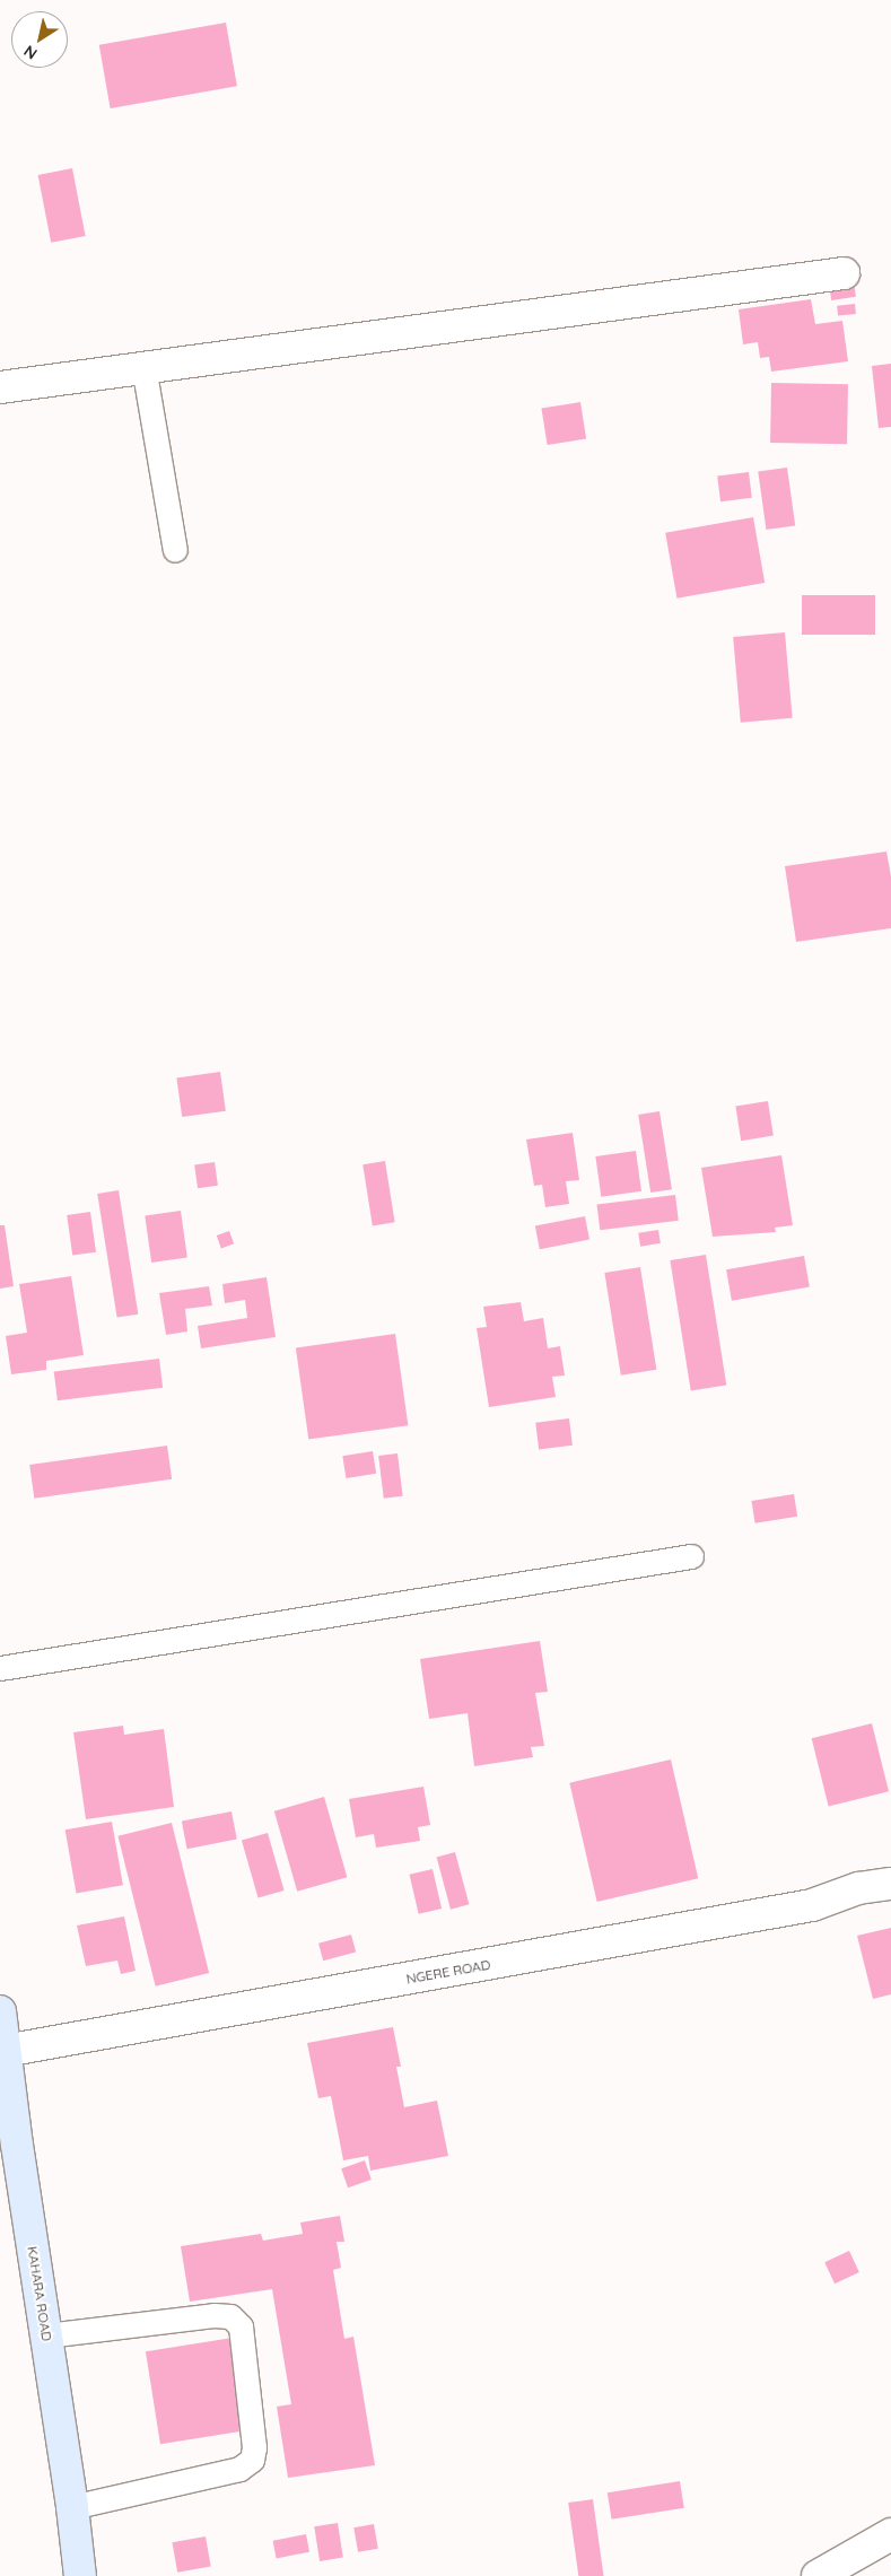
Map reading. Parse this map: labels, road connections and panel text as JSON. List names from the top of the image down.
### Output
{
  "streets": {
    "street": ["NGERE ROAD", "KAHARA ROAD"]
  },
  "crossings": [
    ["NGERE ROAD", "KAHARA ROAD"]
  ],
  "north": "bottom left"
}
